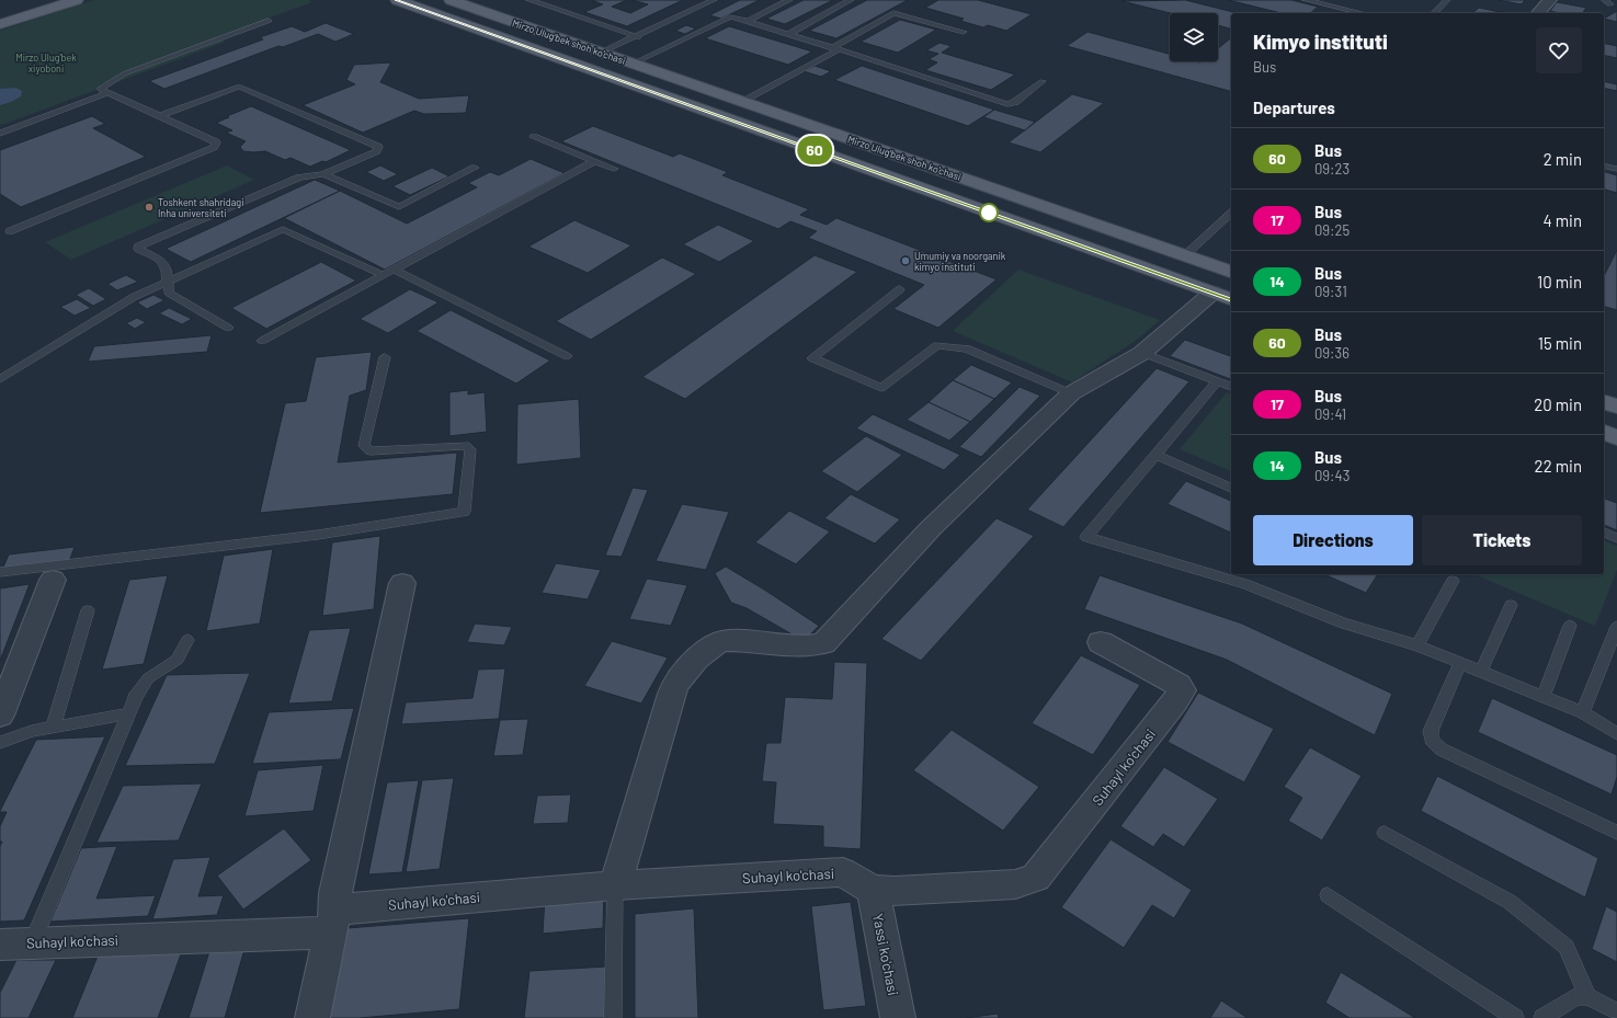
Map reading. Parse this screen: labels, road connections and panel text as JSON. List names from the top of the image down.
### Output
{
  "streets": {
    "main road": ["Mirzo Ulug'bek shoh ko'chasi"],
    "street": ["Suhayl ko'chasi", "Yassi ko'chasi"]
  },
  "crossings": [
    ["Suhayl ko'chasi", "Yassi ko'chasi"]
  ],
  "parks": ["Mirzo Ulug'bek xiyoboni"],
  "places": ["Toshkent shahridagi Inha universiteti", "Umumiy va noorganik kimyo instituti"],
  "lines": ["bus line 60"],
  "page": {
    "on_map": "60",
    "heading": [
      ["Kimyo instituti", "Bus"],
      "Departures"
    ],
    "list": [
      {
        "mark": "60",
        "name": "Bus",
        "note": "09:23",
        "value": "2 min"
      },
      {
        "mark": "17",
        "name": "Bus",
        "note": "09:25",
        "value": "4 min"
      },
      {
        "mark": "14",
        "name": "Bus",
        "note": "09:31",
        "value": "10 min"
      },
      {
        "mark": "60",
        "name": "Bus",
        "note": "09:36",
        "value": "15 min"
      },
      {
        "mark": "17",
        "name": "Bus",
        "note": "09:41",
        "value": "20 min"
      },
      {
        "mark": "14",
        "name": "Bus",
        "note": "09:43",
        "value": "22 min"
      }
    ],
    "buttons": ["Directions", "Tickets"]
  }
}
